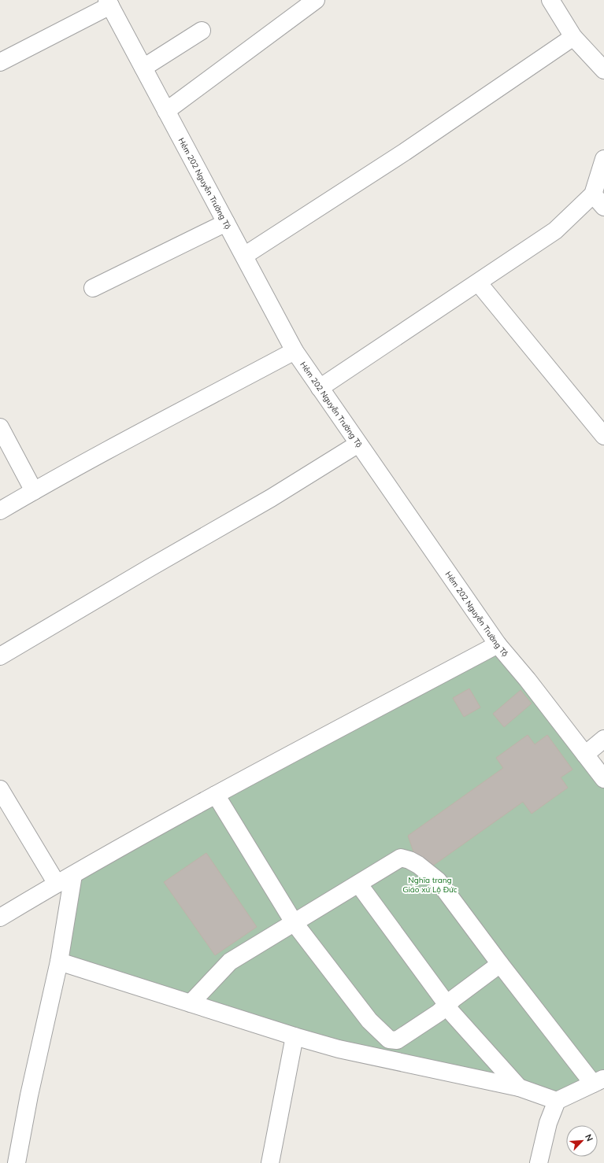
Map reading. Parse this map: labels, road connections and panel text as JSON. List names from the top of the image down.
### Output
{
  "streets": {
    "street": ["Hẻm 202 Nguyễn Trường Tộ"]
  },
  "parks": ["Nghĩa trang Giáo xứ Lộ Đức"],
  "north": "top right"
}
